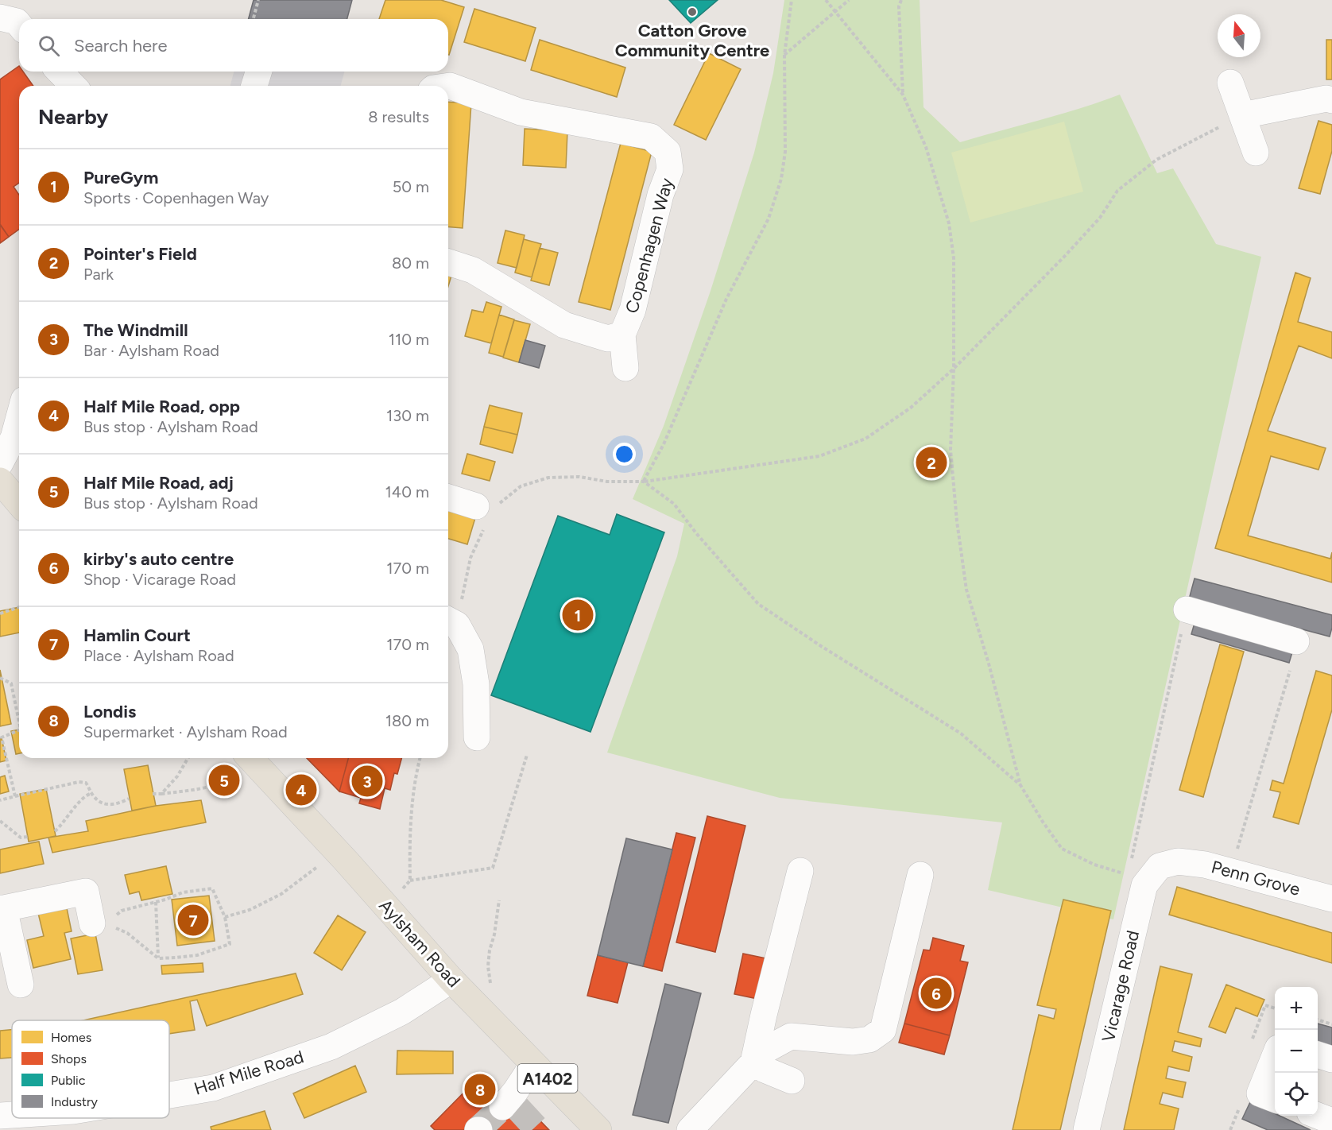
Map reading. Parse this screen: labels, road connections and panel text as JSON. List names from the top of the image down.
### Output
{
  "streets": {
    "main road": ["Aylsham Road", "A1402"],
    "street": [
      "Copenhagen Way",
      "Penn Grove",
      "Vicarage Road",
      "Half Mile Road"
    ]
  },
  "crossings": [
    ["Penn Grove", "Vicarage Road"],
    ["Aylsham Road", "Half Mile Road"]
  ],
  "places": ["Catton Grove Community Centre"],
  "legend": [
    "Homes",
    "Shops",
    "Public",
    "Industry"
  ],
  "north": "top",
  "page": {
    "search": "Search here",
    "heading": ["Nearby", "8 results"],
    "list": [
      {
        "mark": "1",
        "name": "PureGym",
        "note": "Sports · Copenhagen Way",
        "value": "50 m"
      },
      {
        "mark": "2",
        "name": "Pointer's Field",
        "note": "Park",
        "value": "80 m"
      },
      {
        "mark": "3",
        "name": "The Windmill",
        "note": "Bar · Aylsham Road",
        "value": "110 m"
      },
      {
        "mark": "4",
        "name": "Half Mile Road, opp",
        "note": "Bus stop · Aylsham Road",
        "value": "130 m"
      },
      {
        "mark": "5",
        "name": "Half Mile Road, adj",
        "note": "Bus stop · Aylsham Road",
        "value": "140 m"
      },
      {
        "mark": "6",
        "name": "kirby's auto centre",
        "note": "Shop · Vicarage Road",
        "value": "170 m"
      },
      {
        "mark": "7",
        "name": "Hamlin Court",
        "note": "Place · Aylsham Road",
        "value": "170 m"
      },
      {
        "mark": "8",
        "name": "Londis",
        "note": "Supermarket · Aylsham Road",
        "value": "180 m"
      }
    ],
    "pins": [
      "2",
      "1",
      "5",
      "3",
      "4",
      "7",
      "6",
      "8"
    ],
    "map_buttons": ["+", "−"]
  }
}
